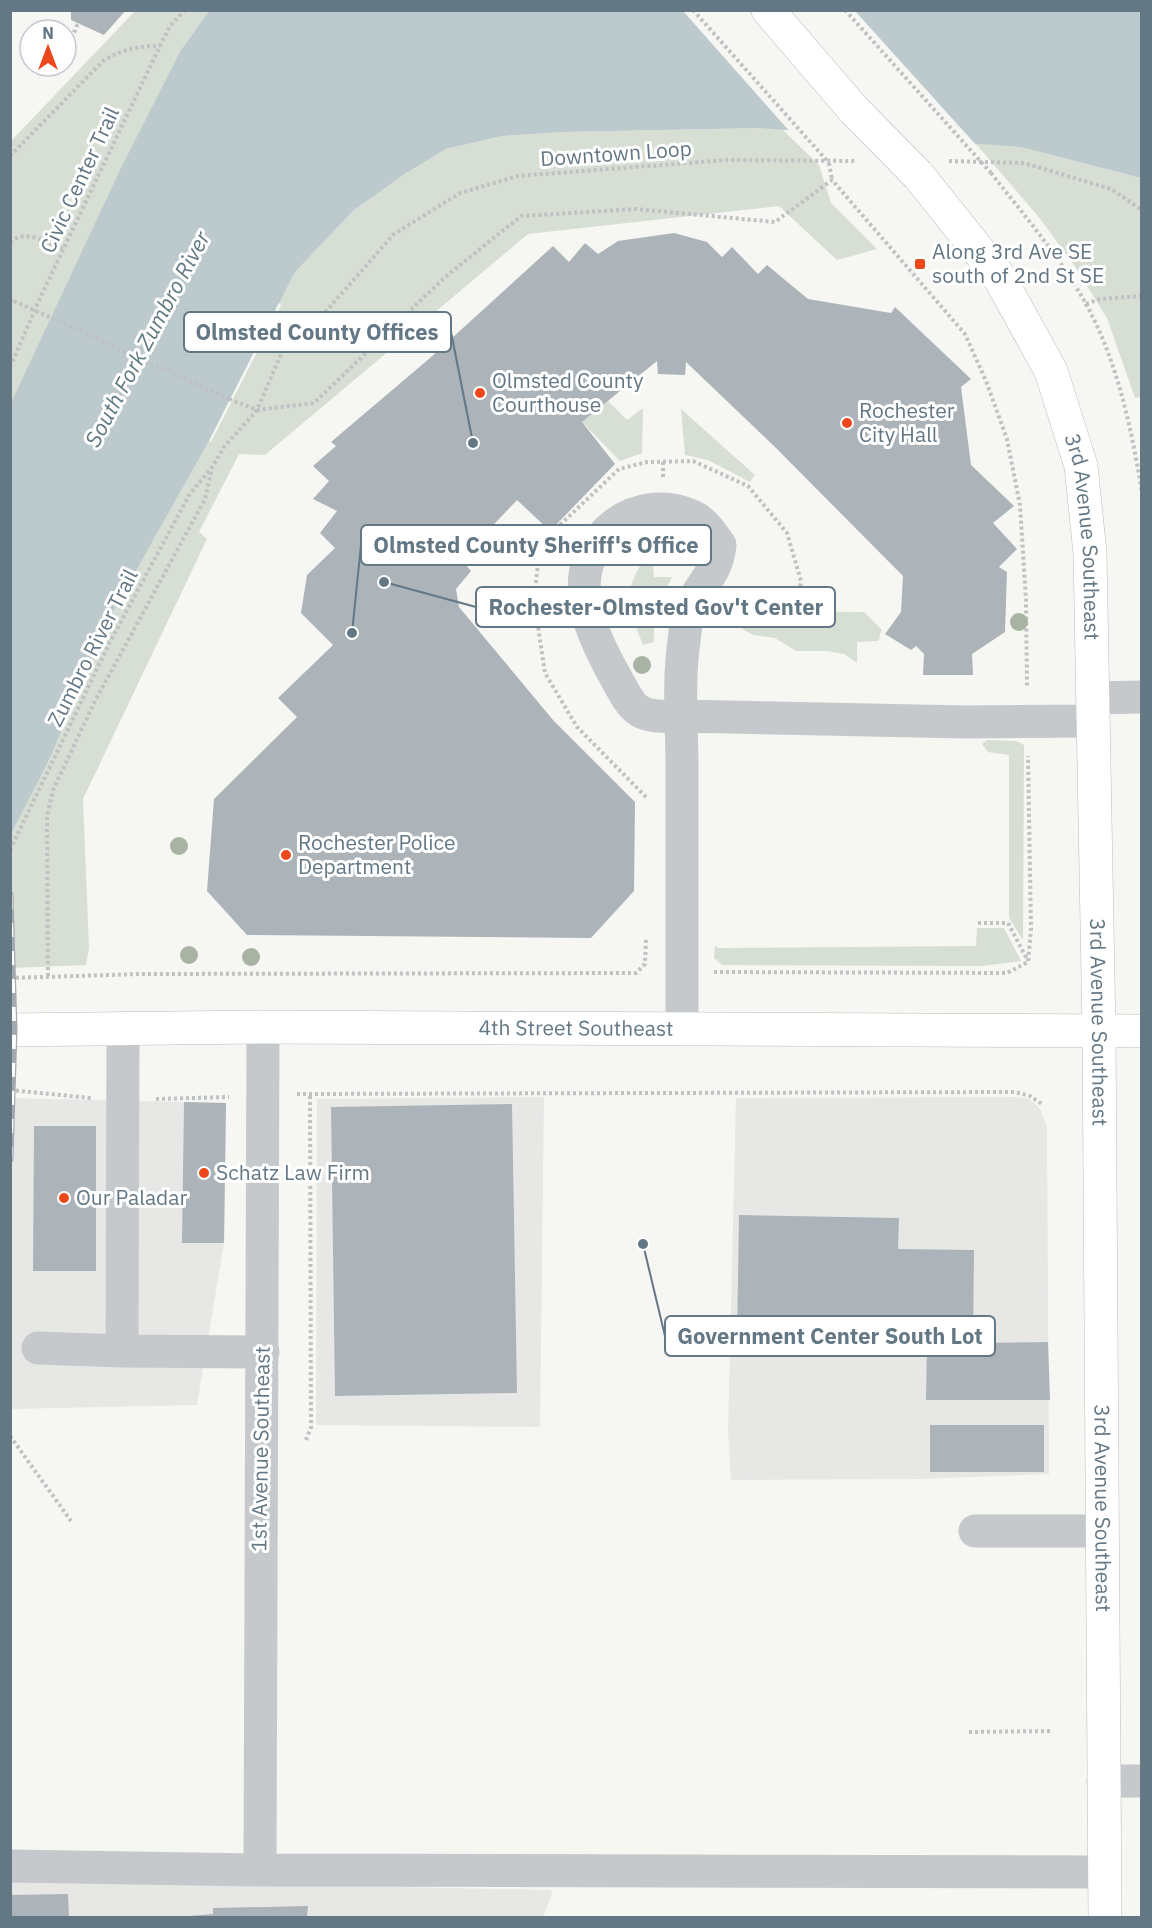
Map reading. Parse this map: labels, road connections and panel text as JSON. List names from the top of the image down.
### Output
{
  "streets": {
    "main road": ["3rd Avenue Southeast", "4th Street Southeast"],
    "street": ["1st Avenue Southeast"],
    "path": ["Downtown Loop", "Civic Center Trail", "Zumbro River Trail"]
  },
  "crossings": [
    ["Downtown Loop", "Zumbro River Trail"],
    ["3rd Avenue Southeast", "4th Street Southeast"],
    ["4th Street Southeast", "1st Avenue Southeast"]
  ],
  "water": ["South Fork Zumbro River"],
  "places": {
    "transit": ["Along 3rd Ave SE south of 2nd St SE"],
    "other": [
      "Olmsted County Courthouse",
      "Rochester City Hall",
      "Olmsted County Offices",
      "Rochester-Olmsted Gov't Center",
      "Olmsted County Sheriff's Office",
      "Rochester Police Department",
      "Schatz Law Firm",
      "Our Paladar",
      "Government Center South Lot"
    ]
  },
  "north": "top"
}
